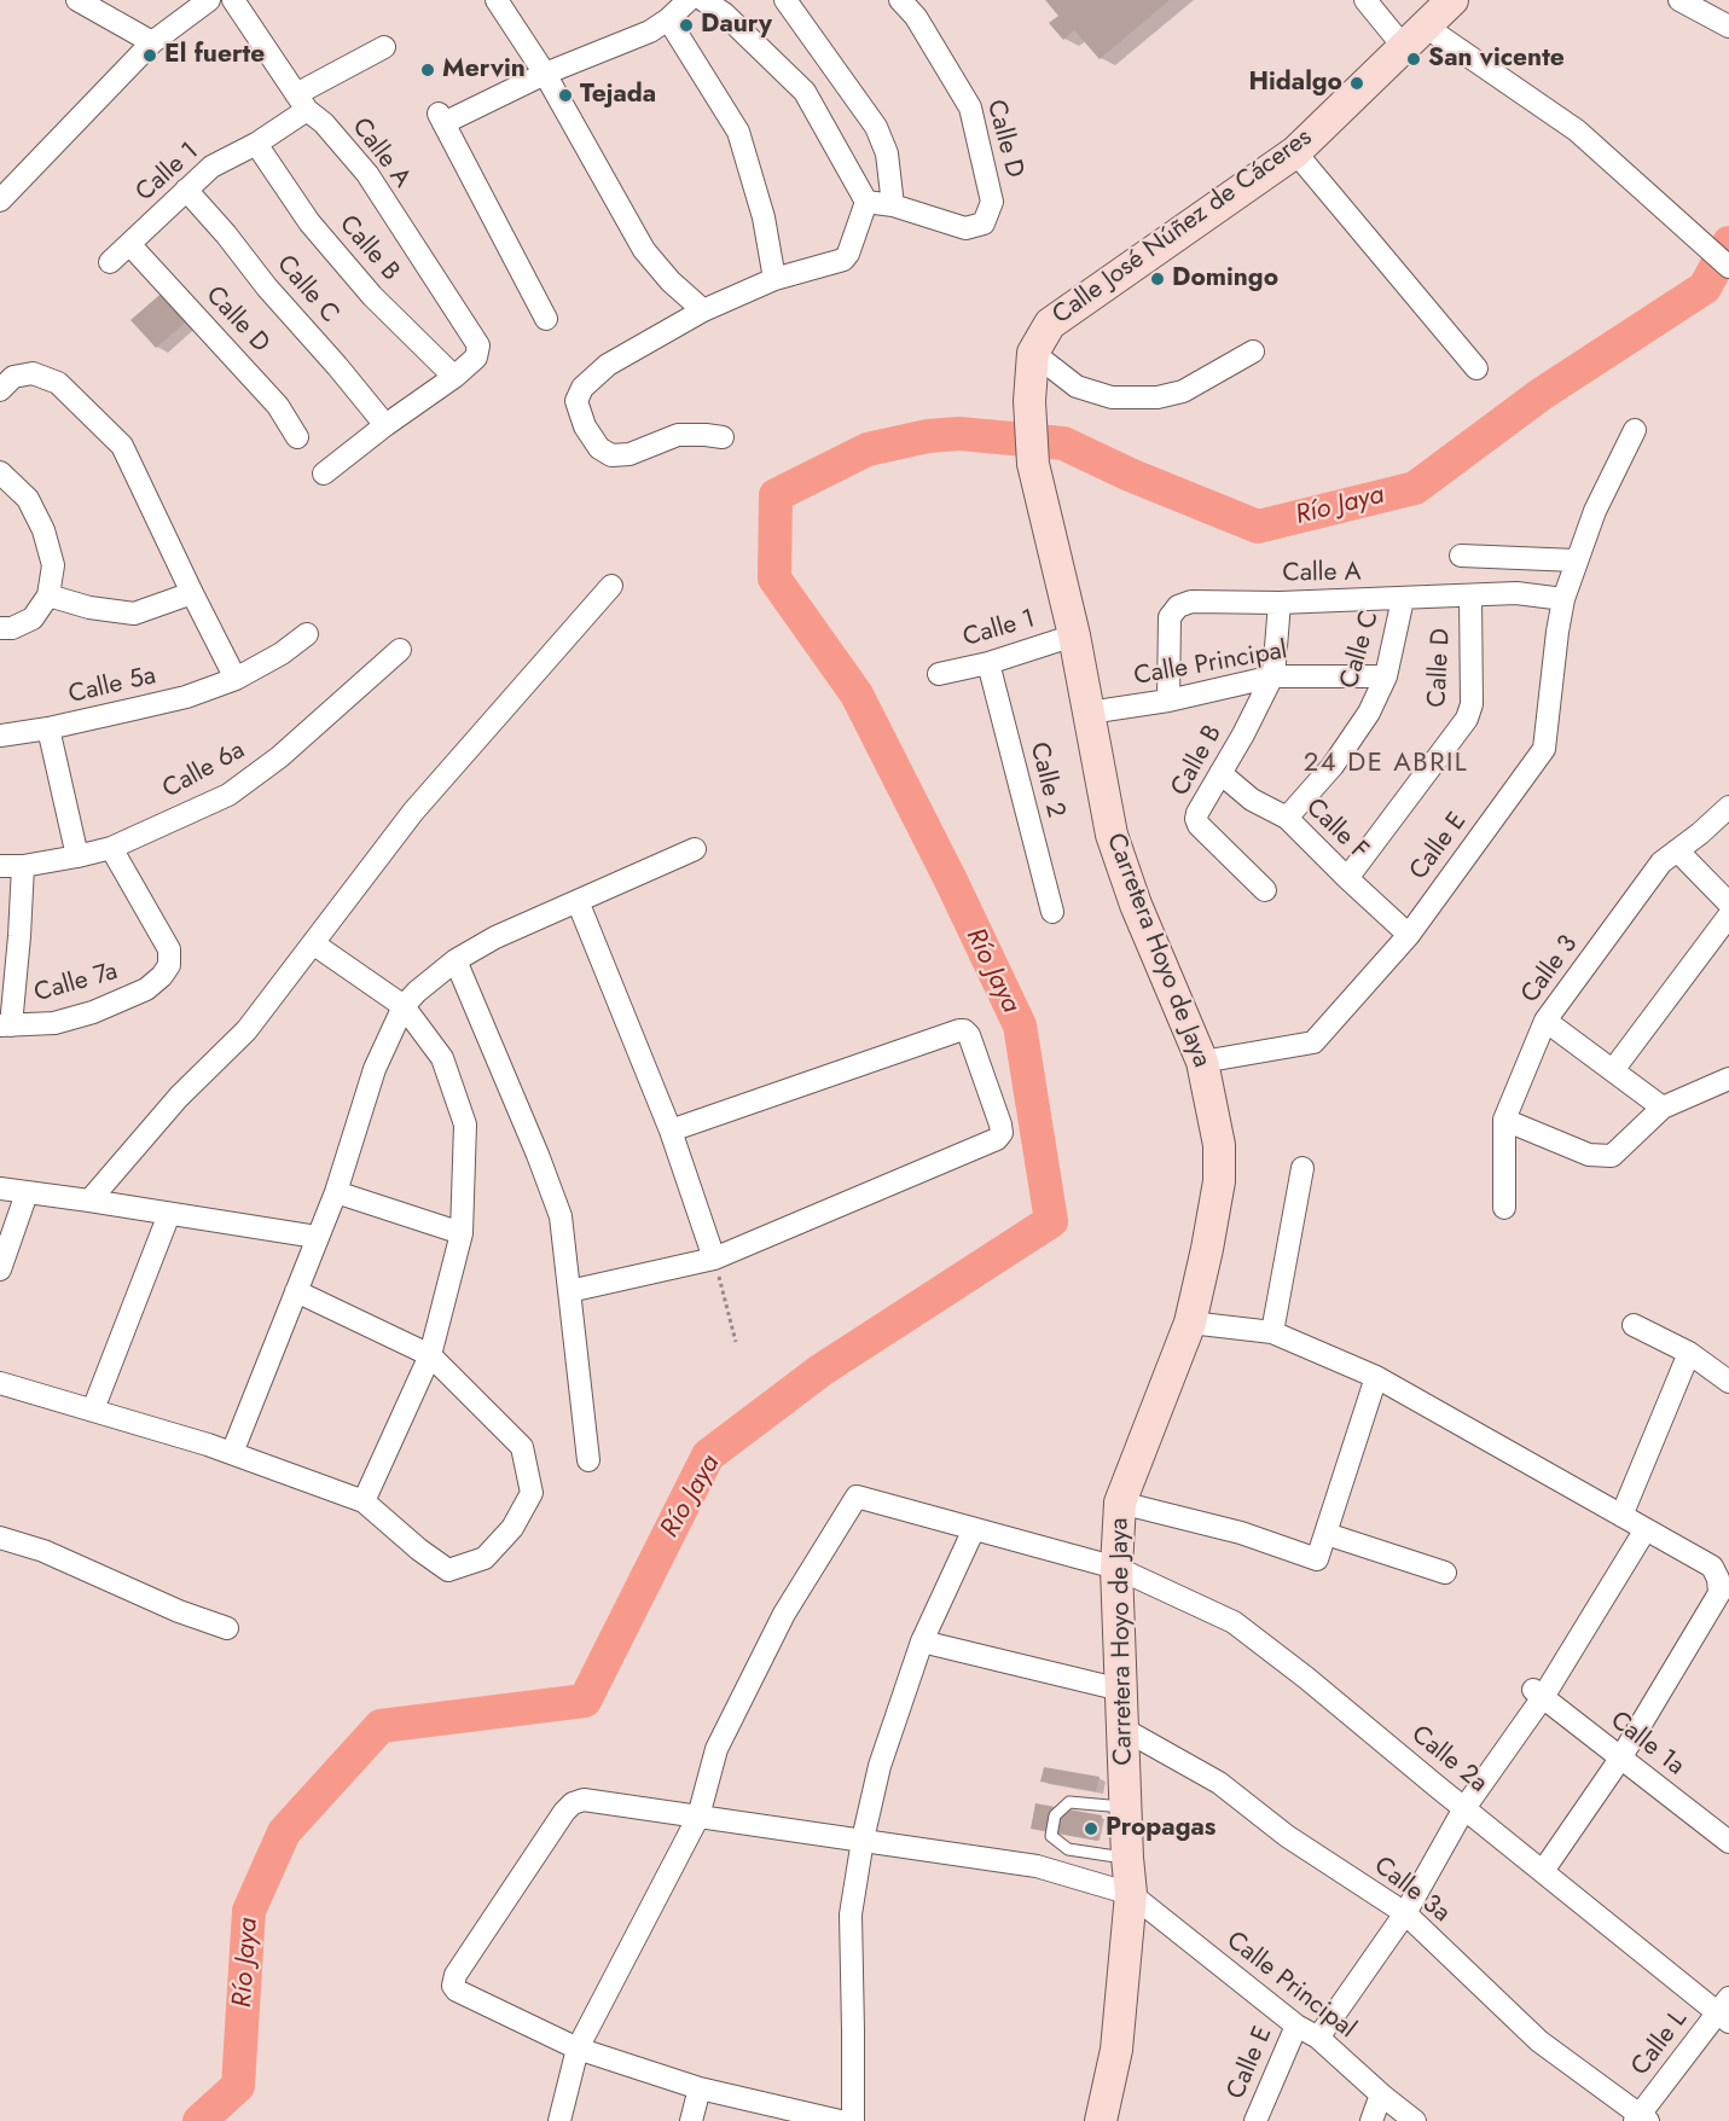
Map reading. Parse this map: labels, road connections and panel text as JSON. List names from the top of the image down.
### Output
{
  "streets": {
    "street": [
      "Calle D",
      "Calle A",
      "Calle 1",
      "Calle José Núñez de Cáceres",
      "Calle B",
      "Calle C",
      "Calle Principal",
      "Calle 5a",
      "Calle 6a",
      "Calle 2",
      "Calle F",
      "Calle E",
      "Carretera Hoyo de Jaya",
      "Calle 3",
      "Calle 7a",
      "Calle 1a",
      "Calle 2a",
      "Calle 3a",
      "Calle L"
    ]
  },
  "crossings": [
    ["Calle D", "Calle A"],
    ["Calle D", "Calle 1"],
    ["Calle D", "Calle F"],
    ["Calle A", "Calle 1"],
    ["Calle A", "Calle B"],
    ["Calle A", "Calle C"],
    ["Calle A", "Calle Principal"],
    ["Calle A", "Calle E"],
    ["Calle 1", "Calle B"],
    ["Calle 1", "Calle C"],
    ["Calle 1", "Calle 2"],
    ["Calle 1", "Carretera Hoyo de Jaya"],
    ["Calle José Núñez de Cáceres", "Carretera Hoyo de Jaya"],
    ["Calle B", "Calle Principal"],
    ["Calle B", "Calle F"],
    ["Calle C", "Calle Principal"],
    ["Calle C", "Calle F"],
    ["Calle Principal", "Calle E"],
    ["Calle Principal", "Carretera Hoyo de Jaya"],
    ["Calle 6a", "Calle 7a"],
    ["Calle F", "Calle E"],
    ["Calle E", "Carretera Hoyo de Jaya"],
    ["Carretera Hoyo de Jaya", "Calle 2a"],
    ["Carretera Hoyo de Jaya", "Calle 3a"],
    ["Calle 2a", "Calle L"],
    ["Calle 3a", "Calle L"]
  ],
  "districts": ["24 DE ABRIL"],
  "water": ["Río Jaya"],
  "places": [
    "Daury",
    "El fuerte",
    "San vicente",
    "Mervin",
    "Hidalgo",
    "Tejada",
    "Domingo",
    "Propagas"
  ]
}
